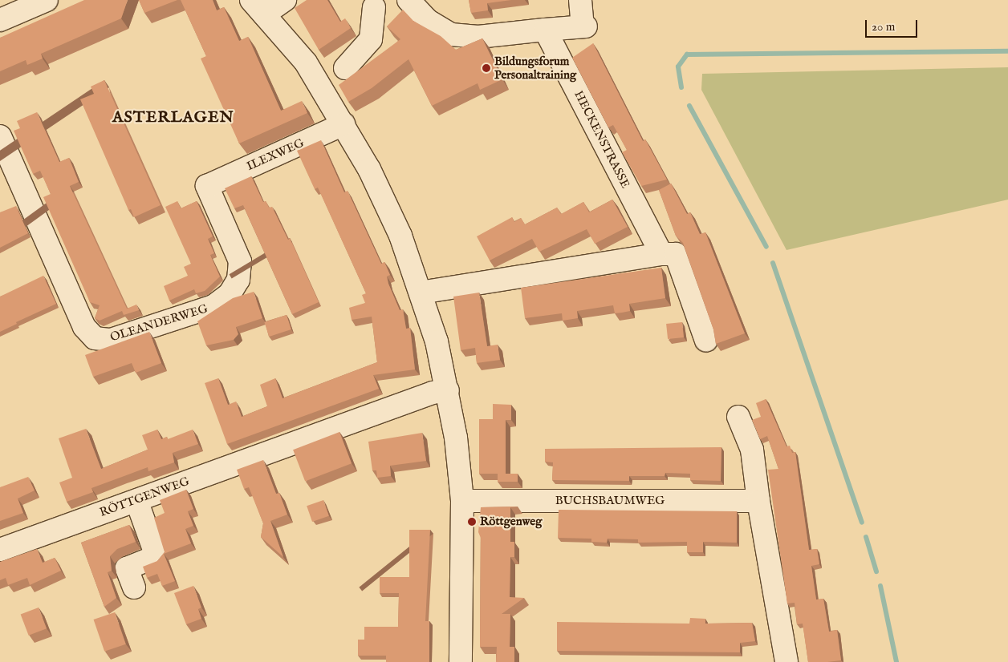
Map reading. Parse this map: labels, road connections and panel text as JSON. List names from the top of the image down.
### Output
{
  "streets": {
    "street": [
      "HECKENSTRASSE",
      "ILEXWEG",
      "OLEANDERWEG",
      "RÖTTGENWEG",
      "BUCHSBAUMWEG"
    ]
  },
  "crossings": [
    ["ILEXWEG", "OLEANDERWEG"]
  ],
  "districts": ["ASTERLAGEN"],
  "places": ["Bildungsforum Personaltraining", "Röttgenweg"],
  "scale_bar": "20 m"
}
